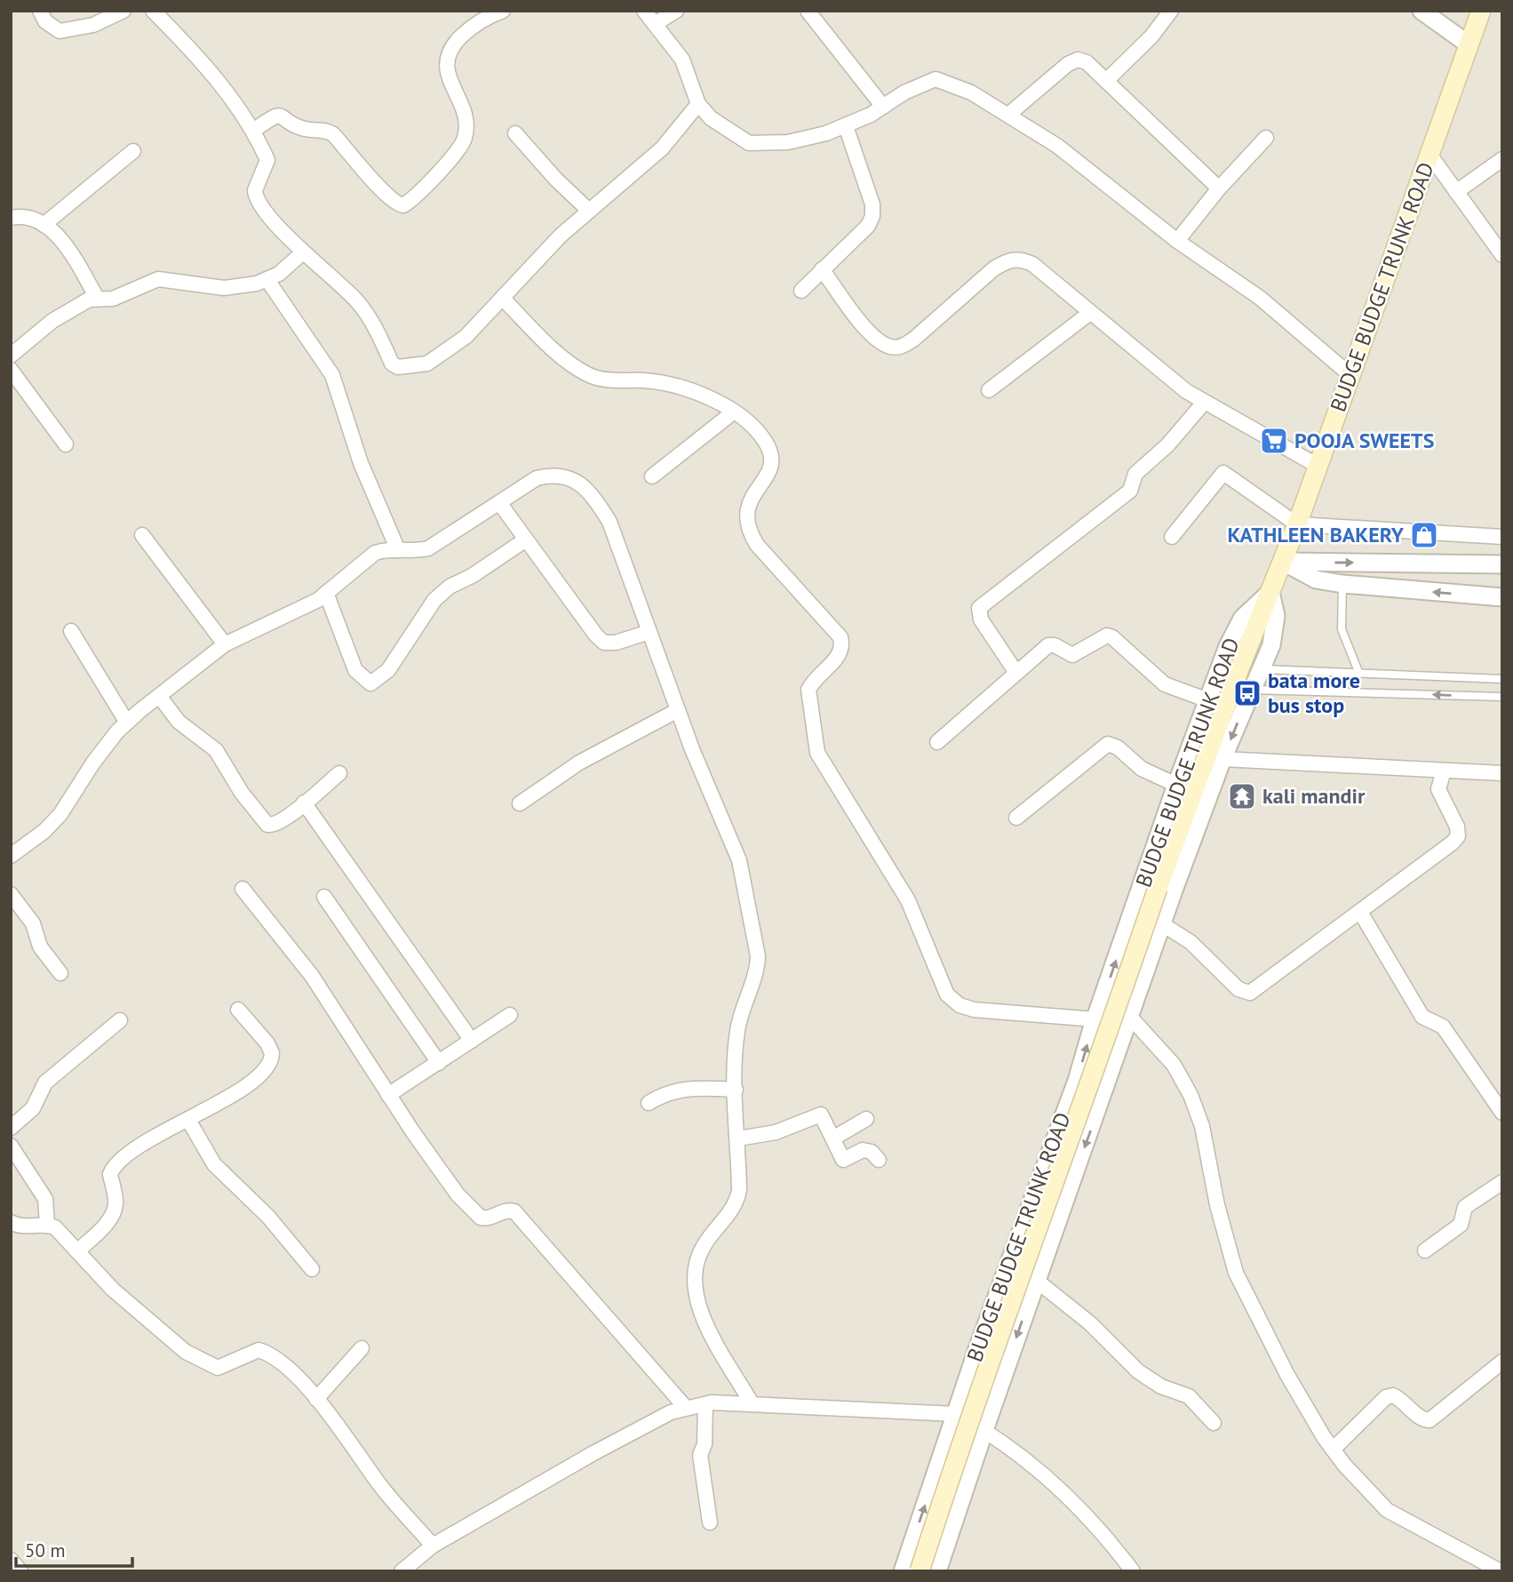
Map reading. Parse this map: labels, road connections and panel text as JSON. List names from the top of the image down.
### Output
{
  "streets": {
    "main road": ["BUDGE BUDGE TRUNK ROAD"]
  },
  "places": {
    "supermarket": ["POOJA SWEETS"],
    "shop": ["KATHLEEN BAKERY"],
    "bus stop": ["bata more bus stop"],
    "temple": ["kali mandir"]
  },
  "scale_bar": "50 m"
}
